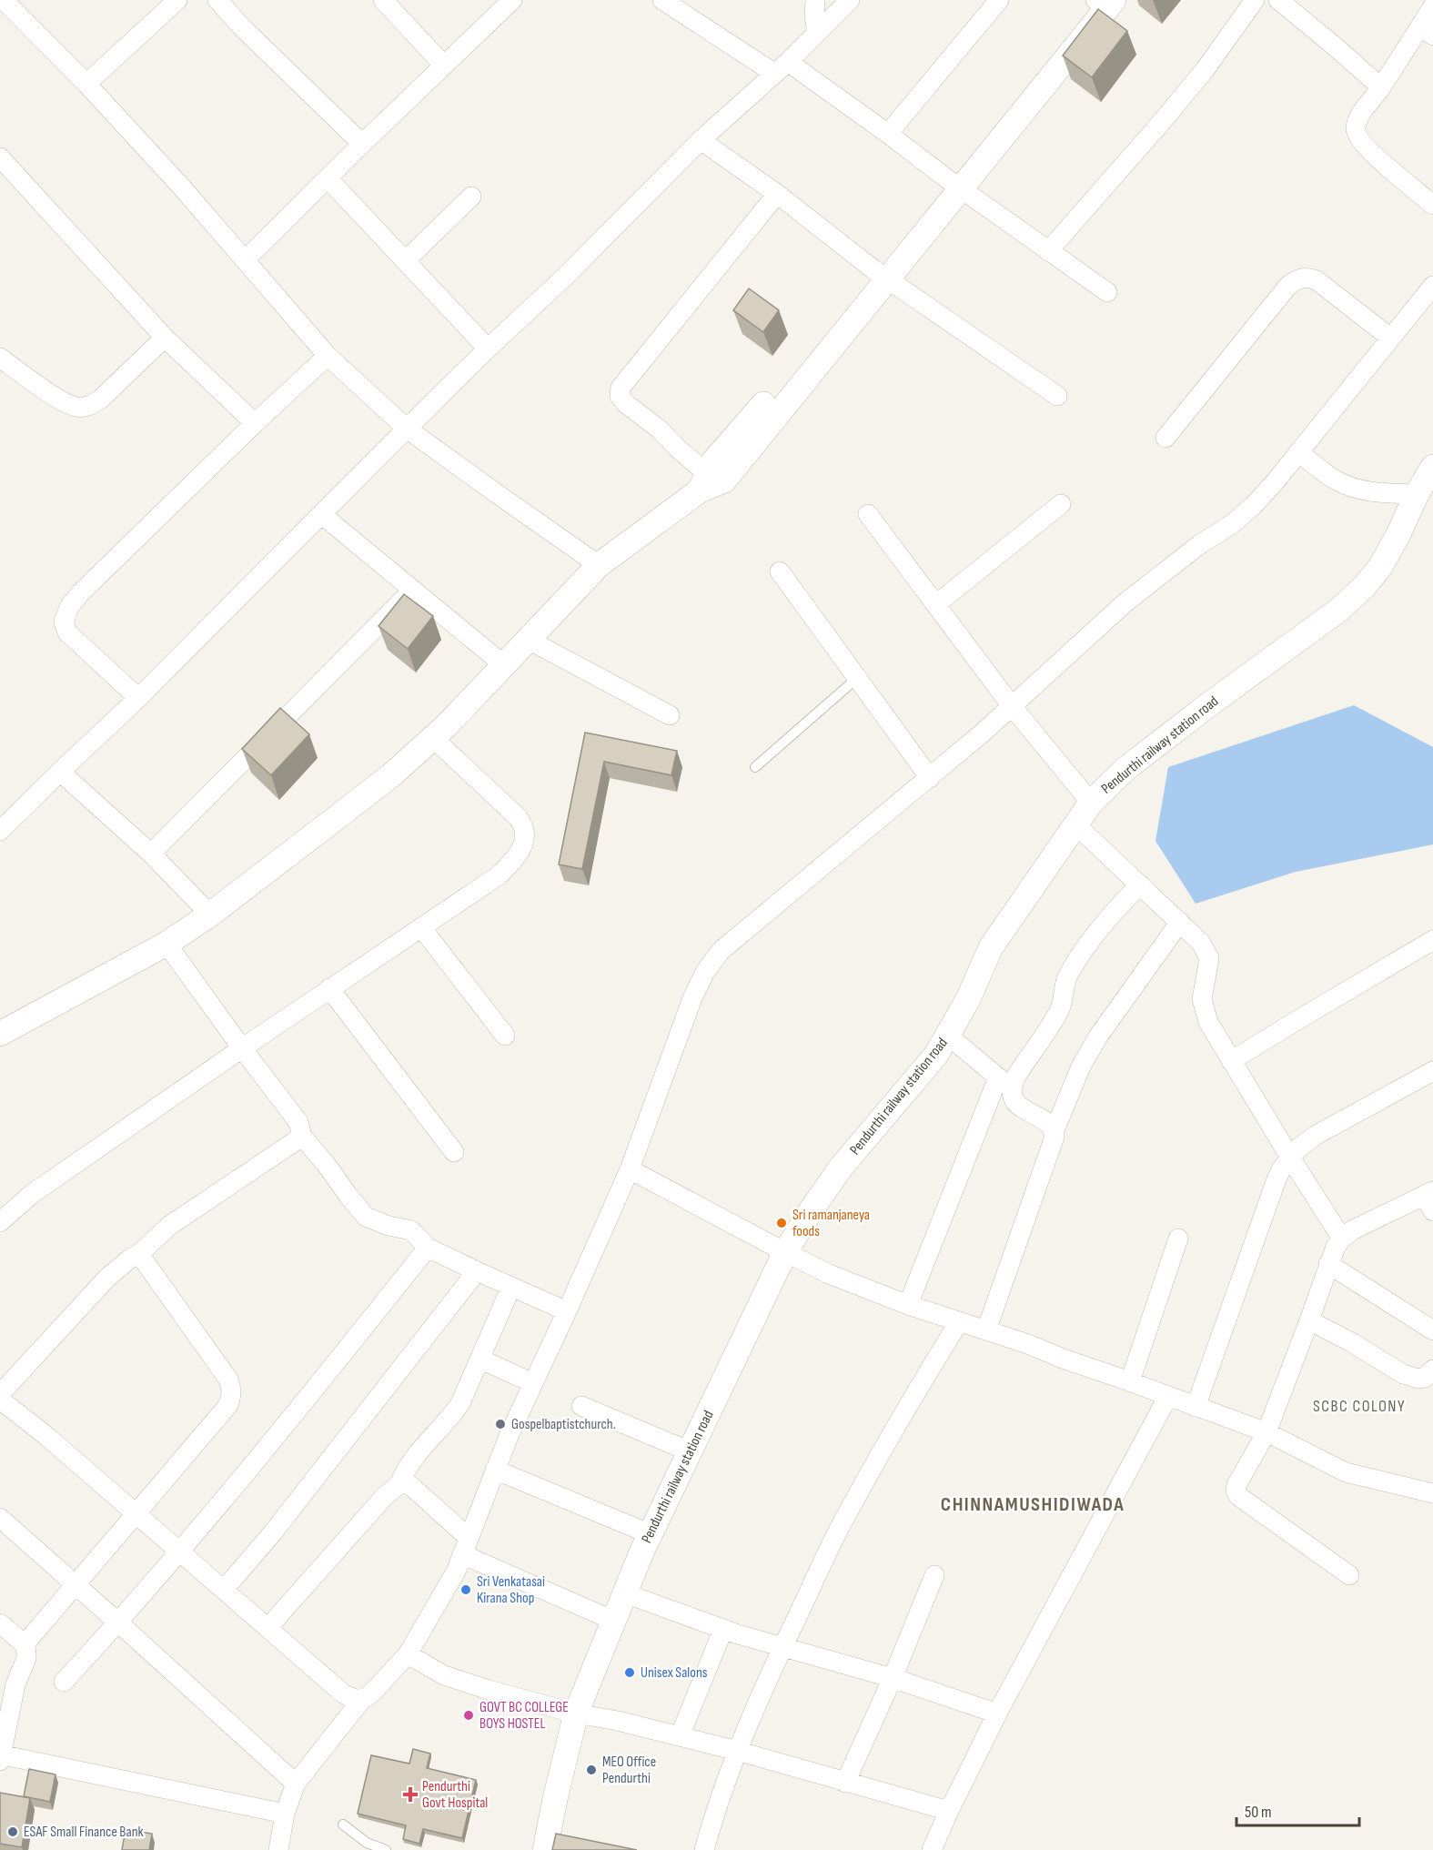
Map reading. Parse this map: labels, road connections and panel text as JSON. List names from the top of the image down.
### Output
{
  "streets": {
    "street": ["Pendurthi railway station road"]
  },
  "districts": ["SCBC COLONY", "CHINNAMUSHIDIWADA"],
  "places": {
    "other": [
      "Sri ramanjaneya foods",
      "Gospelbaptistchurch.",
      "Sri Venkatasai Kirana Shop",
      "Unisex Salons",
      "GOVT BC COLLEGE BOYS HOSTEL",
      "MEO Office Pendurthi",
      "ESAF Small Finance Bank"
    ],
    "health": ["Pendurthi Govt Hospital"]
  },
  "scale_bar": "50 m"
}
